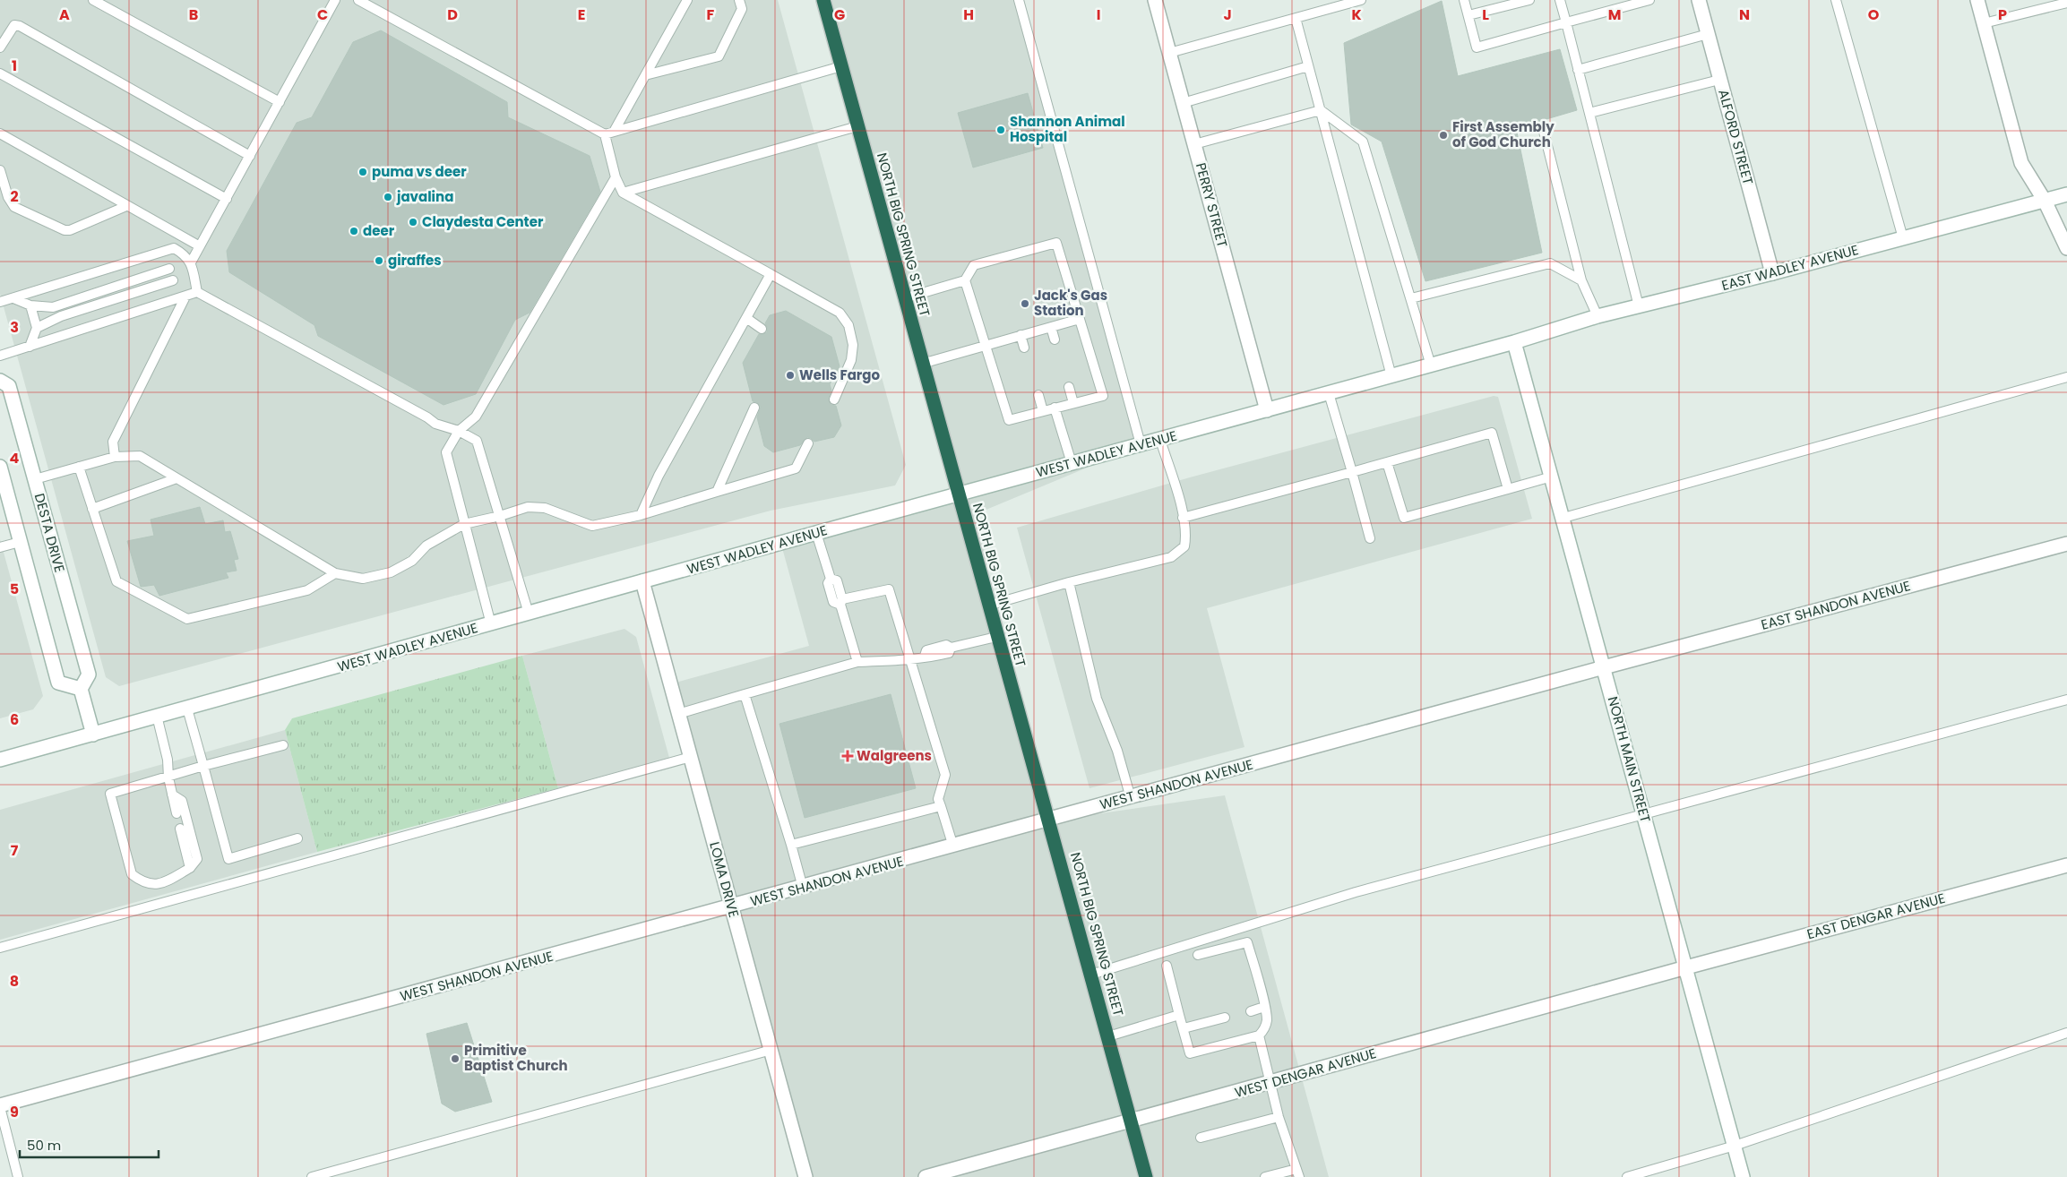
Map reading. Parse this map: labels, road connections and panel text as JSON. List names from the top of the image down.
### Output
{
  "streets": {
    "highway": ["NORTH BIG SPRING STREET"],
    "street": [
      "ALFORD STREET",
      "PERRY STREET",
      "EAST WADLEY AVENUE",
      "WEST WADLEY AVENUE",
      "DESTA DRIVE",
      "EAST SHANDON AVENUE",
      "NORTH MAIN STREET",
      "WEST SHANDON AVENUE",
      "LOMA DRIVE",
      "EAST DENGAR AVENUE",
      "WEST DENGAR AVENUE"
    ]
  },
  "crossings": [
    ["ALFORD STREET", "EAST WADLEY AVENUE"],
    ["PERRY STREET", "WEST WADLEY AVENUE"],
    ["NORTH BIG SPRING STREET", "WEST WADLEY AVENUE"],
    ["NORTH BIG SPRING STREET", "WEST SHANDON AVENUE"],
    ["NORTH BIG SPRING STREET", "WEST DENGAR AVENUE"],
    ["EAST WADLEY AVENUE", "WEST WADLEY AVENUE"],
    ["EAST WADLEY AVENUE", "NORTH MAIN STREET"],
    ["WEST WADLEY AVENUE", "NORTH MAIN STREET"],
    ["WEST WADLEY AVENUE", "LOMA DRIVE"],
    ["EAST SHANDON AVENUE", "NORTH MAIN STREET"],
    ["EAST SHANDON AVENUE", "WEST SHANDON AVENUE"],
    ["NORTH MAIN STREET", "WEST SHANDON AVENUE"],
    ["NORTH MAIN STREET", "EAST DENGAR AVENUE"],
    ["NORTH MAIN STREET", "WEST DENGAR AVENUE"],
    ["WEST SHANDON AVENUE", "LOMA DRIVE"],
    ["EAST DENGAR AVENUE", "WEST DENGAR AVENUE"]
  ],
  "places": {
    "other": [
      "Shannon Animal Hospital",
      "First Assembly of God Church",
      "puma vs deer",
      "javalina",
      "Claydesta Center",
      "deer",
      "giraffes",
      "Jack's Gas Station",
      "Wells Fargo",
      "Primitive Baptist Church"
    ],
    "health": ["Walgreens"]
  },
  "scale_bar": "50 m",
  "grid": {
    "columns": [
      "A",
      "B",
      "C",
      "D",
      "E",
      "F",
      "G",
      "H",
      "I",
      "J",
      "K",
      "L",
      "M",
      "N",
      "O",
      "P"
    ],
    "rows": [
      "1",
      "2",
      "3",
      "4",
      "5",
      "6",
      "7",
      "8",
      "9"
    ]
  }
}
